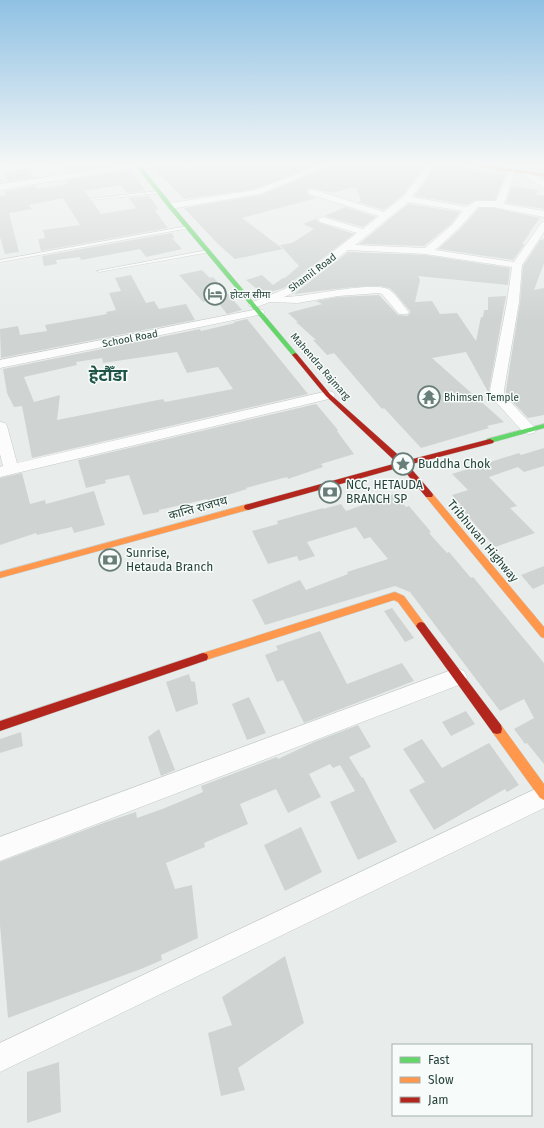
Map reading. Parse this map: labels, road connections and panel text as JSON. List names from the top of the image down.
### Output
{
  "streets": {
    "main road": ["Mahendra Rajmarg", "कान्ति राजपथ", "Tribhuvan Highway"],
    "street": ["Shamil Road", "School Road"]
  },
  "crossings": [
    ["Shamil Road", "School Road"],
    ["Shamil Road", "Mahendra Rajmarg"],
    ["School Road", "Mahendra Rajmarg"],
    ["Mahendra Rajmarg", "कान्ति राजपथ"],
    ["Mahendra Rajmarg", "Tribhuvan Highway"],
    ["कान्ति राजपथ", "Tribhuvan Highway"]
  ],
  "districts": ["हेटौँडा"],
  "places": {
    "hotel": ["होटल सीमा"],
    "temple": ["Bhimsen Temple"],
    "place": ["Buddha Chok"],
    "bank": ["NCC, HETAUDA BRANCH SP", "Sunrise, Hetauda Branch"]
  },
  "legend": ["Fast", "Slow", "Jam"]
}
